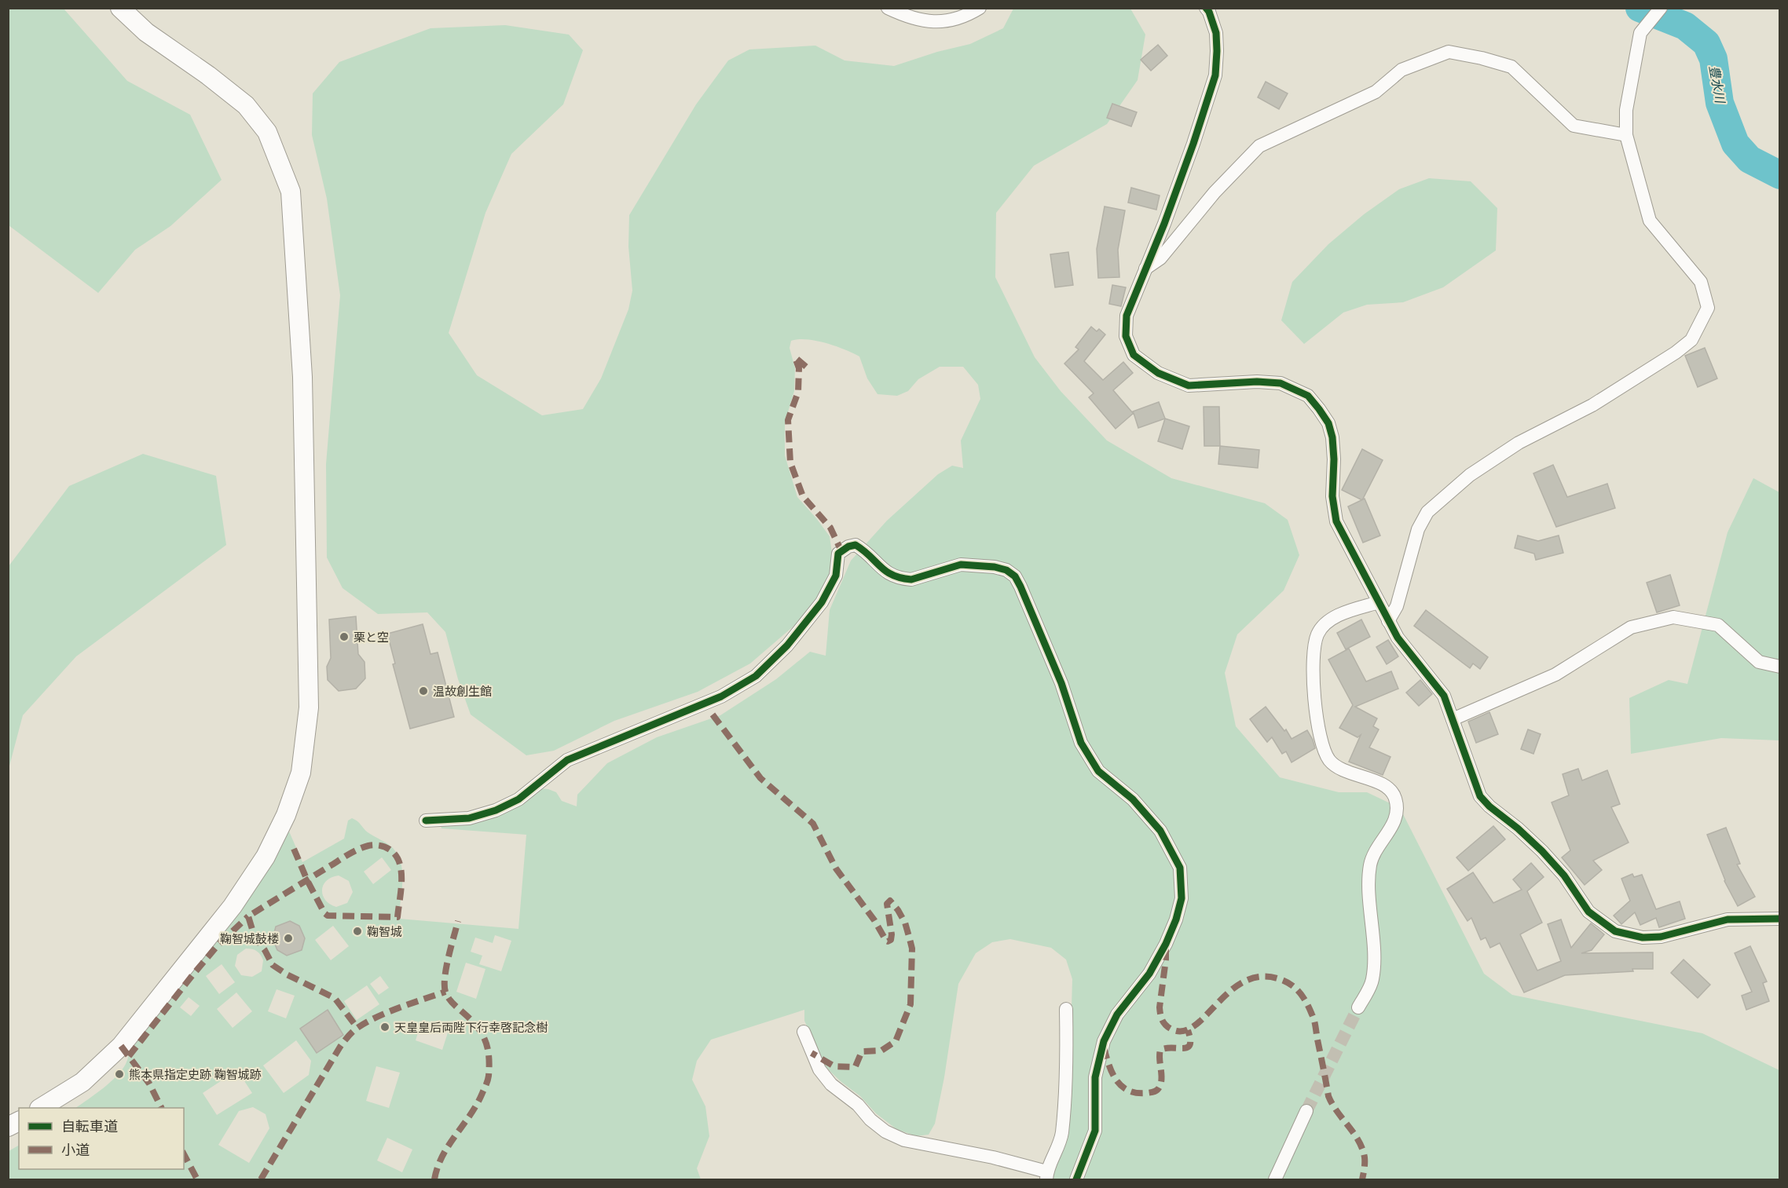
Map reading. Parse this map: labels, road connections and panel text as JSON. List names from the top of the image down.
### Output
{
  "water": ["豊水川"],
  "places": [
    "栗と空",
    "温故創生館",
    "鞠智城",
    "鞠智城鼓楼",
    "天皇皇后両陛下行幸啓記念樹",
    "熊本県指定史跡 鞠智城跡"
  ],
  "legend": ["自転車道", "小道"]
}
